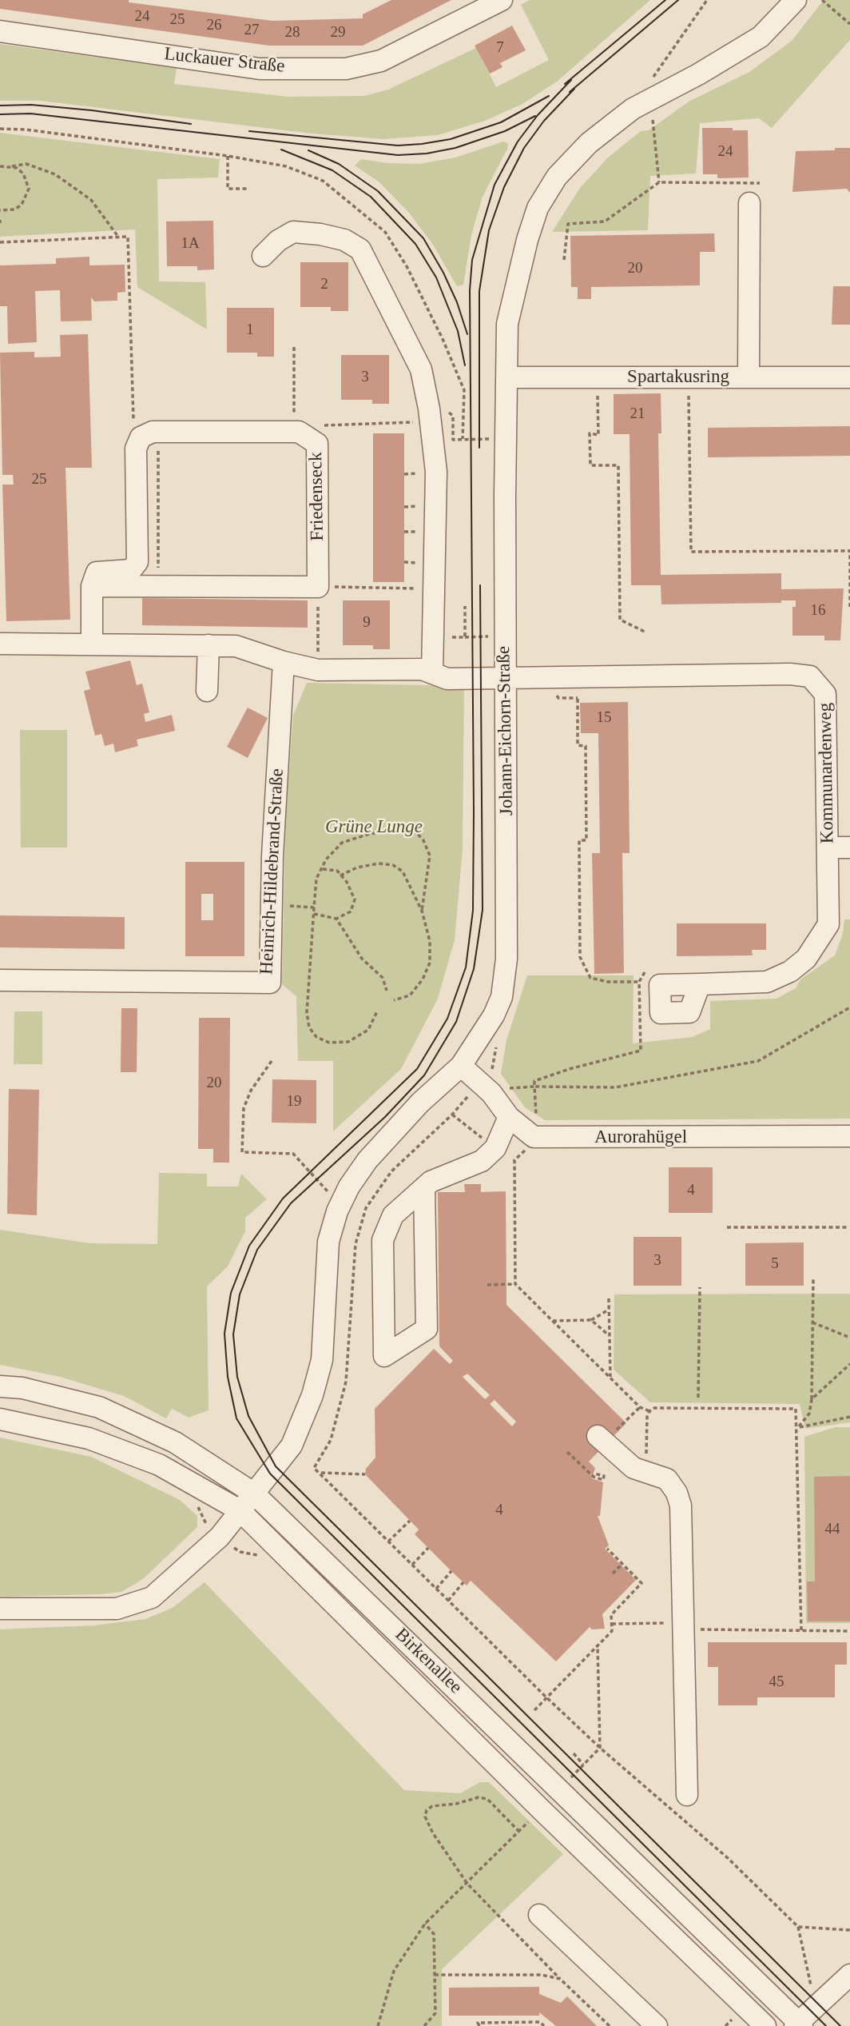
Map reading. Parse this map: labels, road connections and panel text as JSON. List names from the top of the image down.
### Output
{
  "streets": {
    "street": [
      "Luckauer Straße",
      "Spartakusring",
      "Friedenseck",
      "Johann-Eichorn-Straße",
      "Kommunardenweg",
      "Heinrich-Hildebrand-Straße",
      "Aurorahügel",
      "Birkenallee"
    ]
  },
  "crossings": [
    ["Spartakusring", "Johann-Eichorn-Straße"],
    ["Johann-Eichorn-Straße", "Kommunardenweg"],
    ["Johann-Eichorn-Straße", "Birkenallee"]
  ],
  "parks": ["Grüne Lunge"],
  "house_numbers": [
    "24",
    "25",
    "26",
    "27",
    "28",
    "29",
    "7",
    "24",
    "1A",
    "20",
    "2",
    "1",
    "3",
    "21",
    "25",
    "16",
    "9",
    "15",
    "20",
    "19",
    "4",
    "3",
    "5",
    "4",
    "44",
    "45"
  ]
}
